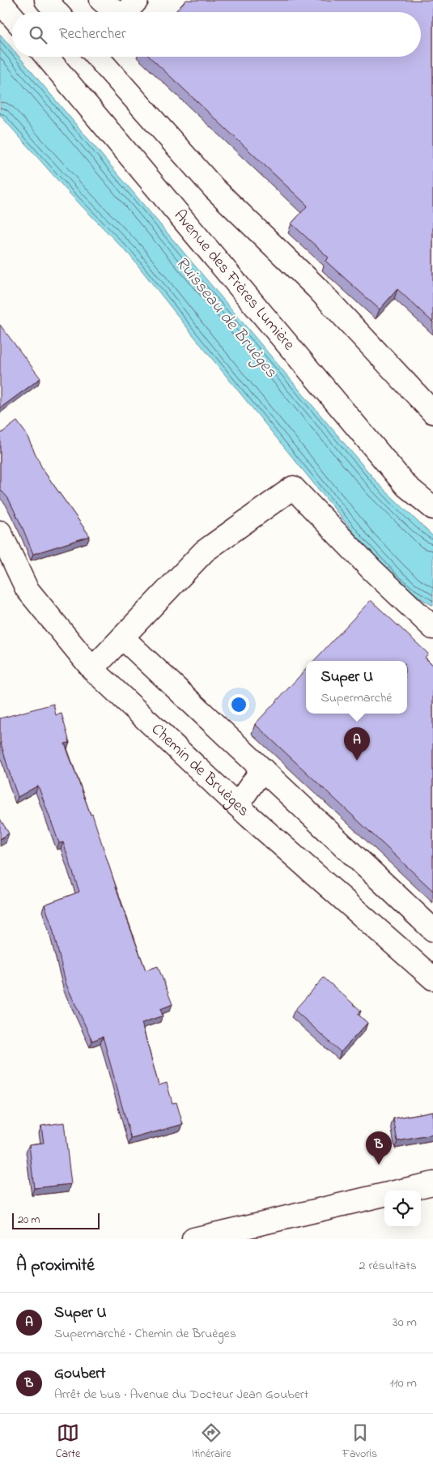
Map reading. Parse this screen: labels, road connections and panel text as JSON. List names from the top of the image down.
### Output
{
  "streets": {
    "street": ["Avenue des Frères Lumière", "Chemin de Bruèges"]
  },
  "water": ["Ruisseau de Bruèges"],
  "scale_bar": "20 m",
  "page": {
    "search": "Rechercher",
    "popup": ["Super U", "Supermarché"],
    "pins": ["A", "B"],
    "scale": "20 m",
    "heading": ["À proximité", "2 résultats"],
    "list": [
      {
        "mark": "A",
        "name": "Super U",
        "note": "Supermarché · Chemin de Bruèges",
        "value": "30 m"
      },
      {
        "mark": "B",
        "name": "Goubert",
        "note": "Arrêt de bus · Avenue du Docteur Jean Goubert",
        "value": "110 m"
      }
    ],
    "nav": ["Carte", "Itinéraire", "Favoris"]
  }
}
